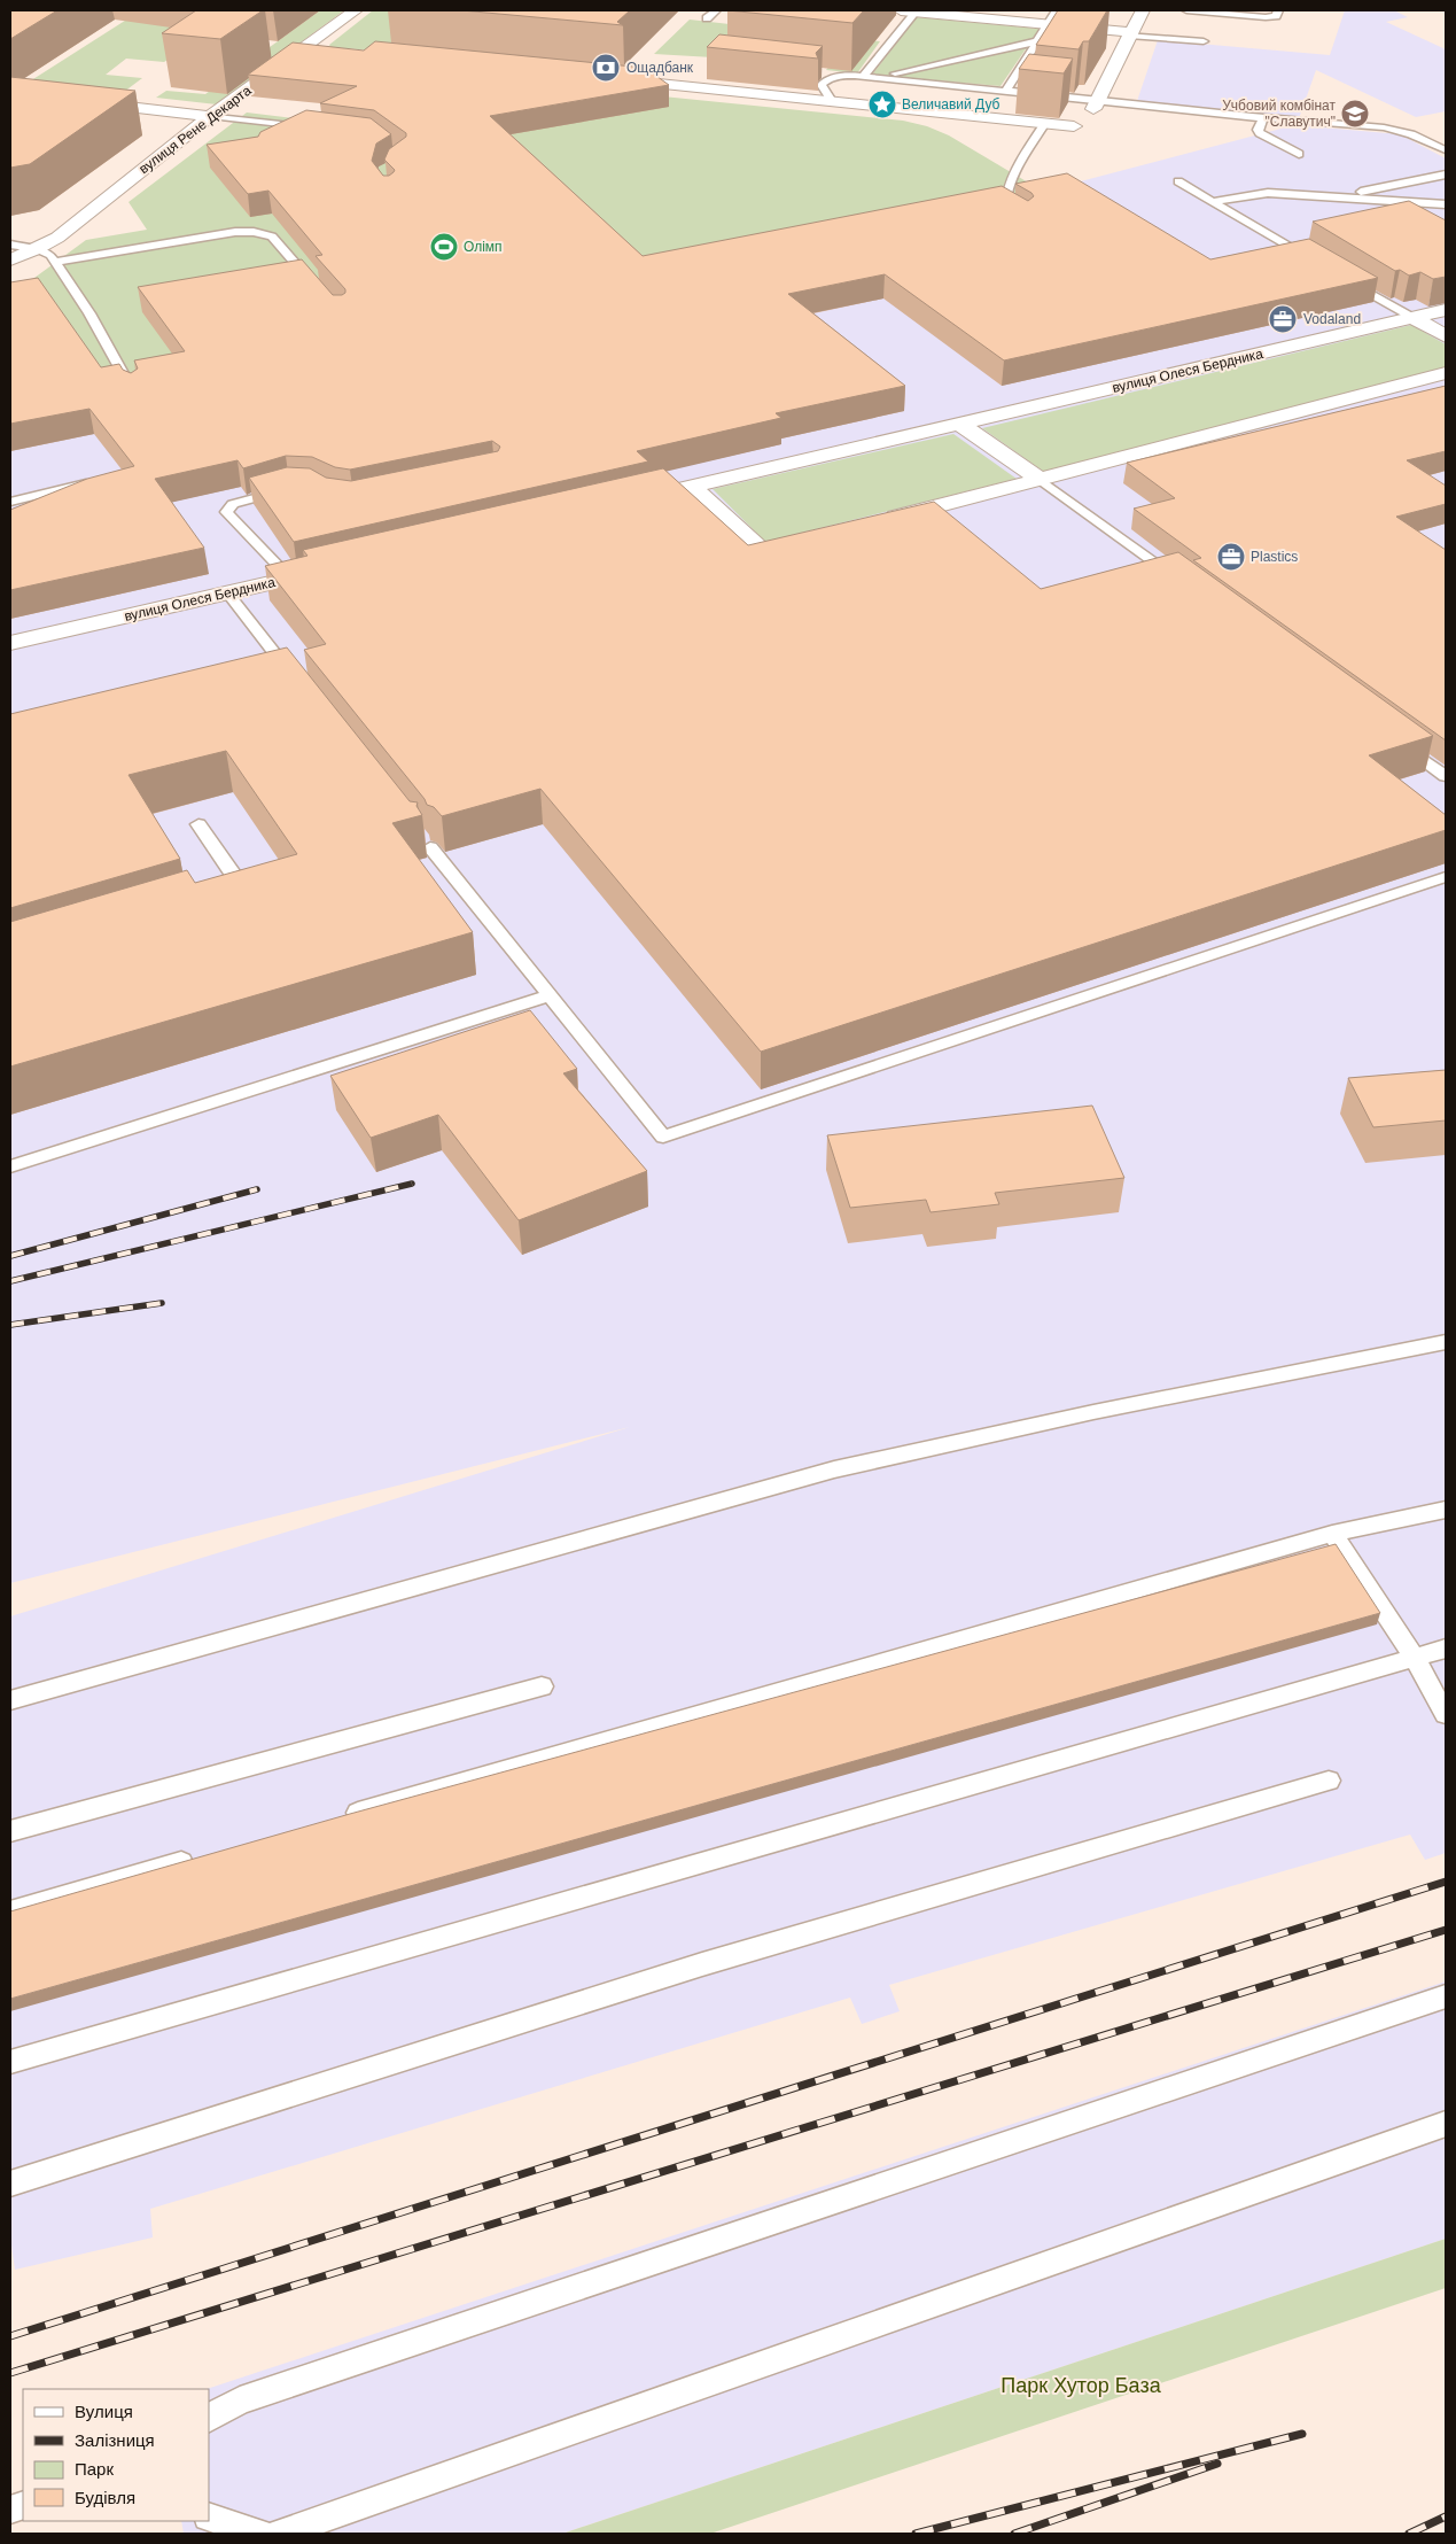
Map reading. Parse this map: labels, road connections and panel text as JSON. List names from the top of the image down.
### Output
{
  "streets": {
    "street": ["вулиця Рене Декарта", "вулиця Олеся Бердника"]
  },
  "parks": ["Парк Хутор База"],
  "places": {
    "bank": ["Ощадбанк"],
    "place": ["Величавий Дуб"],
    "school or university": ["Учбовий комбінат \"Славутич\""],
    "sports": ["Олімп"],
    "office": ["Vodaland", "Plastics"]
  },
  "legend": [
    "Вулиця",
    "Залізниця",
    "Парк",
    "Будівля"
  ]
}
